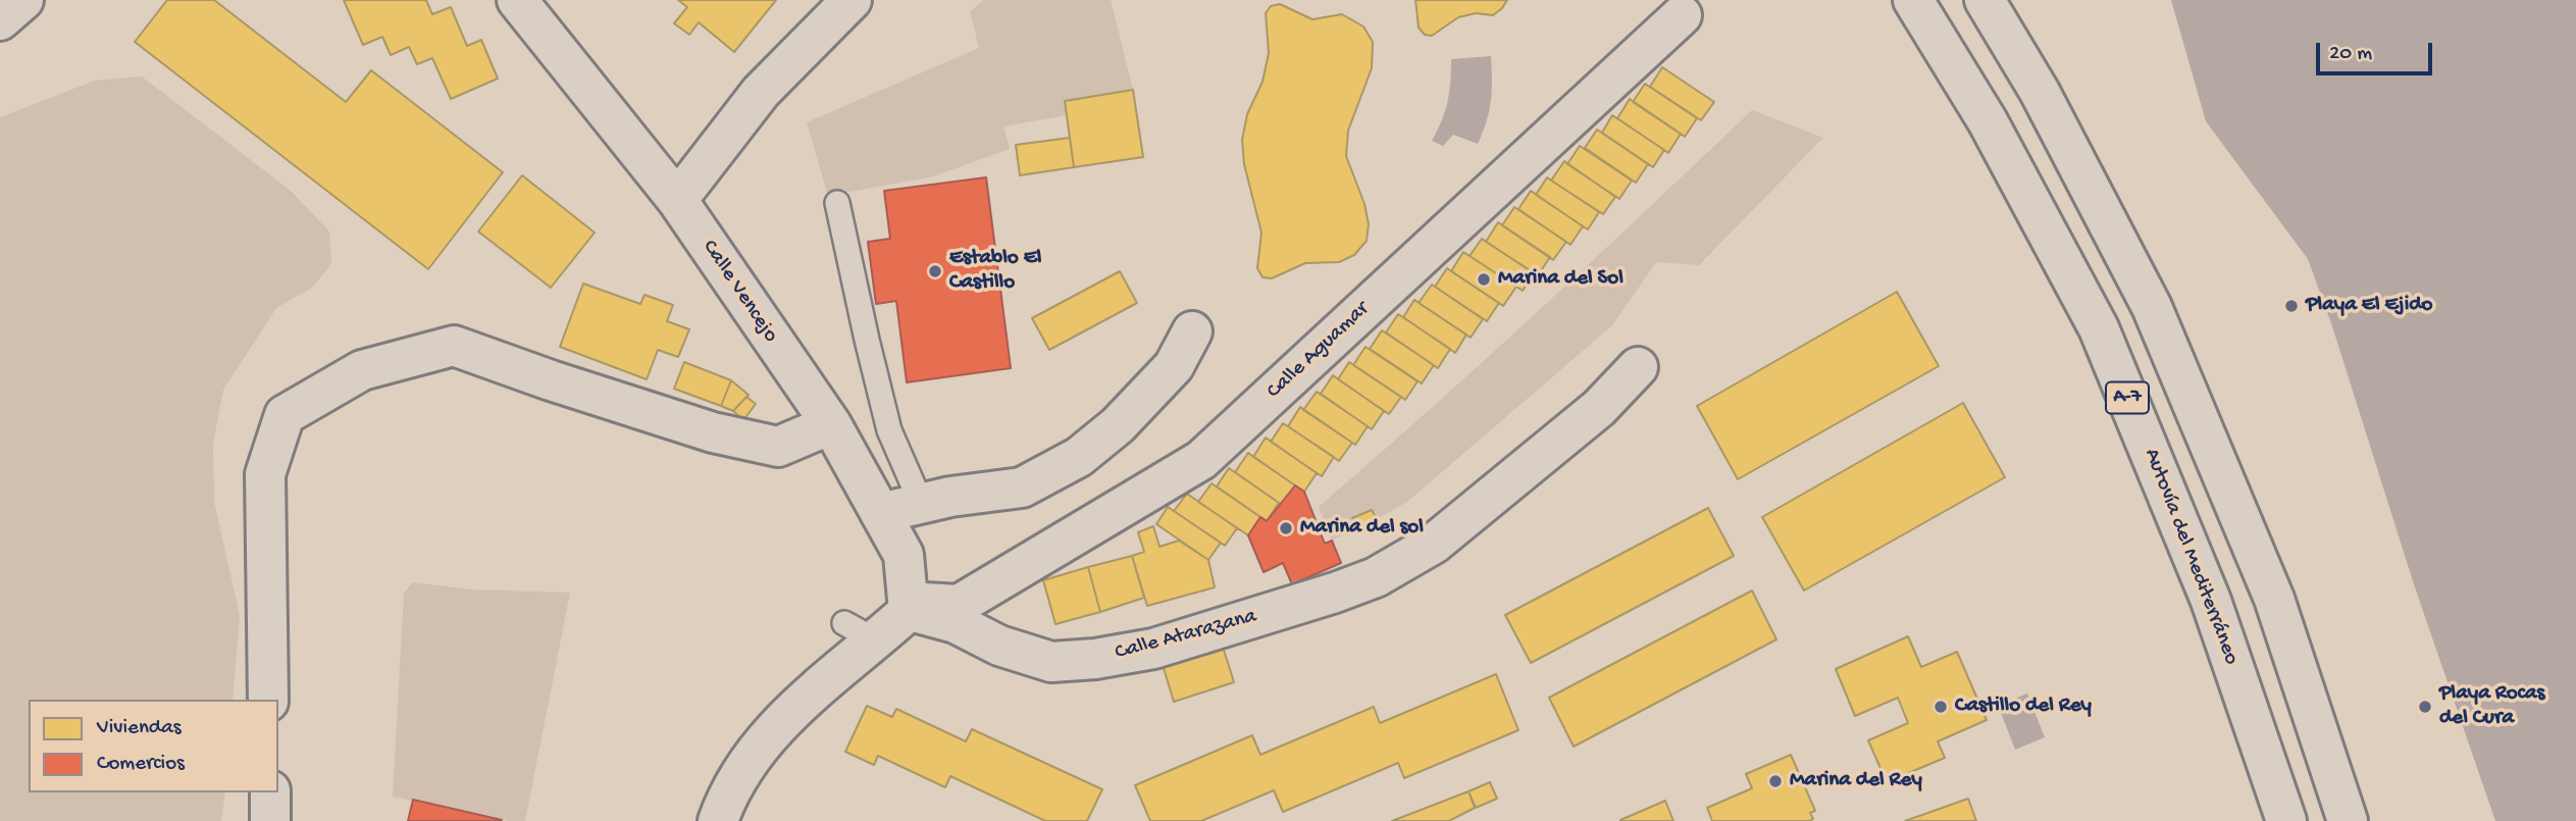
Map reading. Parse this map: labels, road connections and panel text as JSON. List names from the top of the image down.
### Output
{
  "streets": {
    "main road": [
      "Calle Vencejo",
      "Calle Aguamar",
      "A-7",
      "Autovía del Mediterráneo",
      "Calle Atarazana"
    ]
  },
  "crossings": [
    ["Calle Vencejo", "Calle Aguamar"],
    ["Calle Vencejo", "Calle Atarazana"],
    ["Calle Aguamar", "Calle Atarazana"]
  ],
  "places": [
    "Establo El Castillo",
    "Marina del Sol",
    "Playa El Ejido",
    "Marina del sol",
    "Castillo del Rey",
    "Playa Rocas del Cura",
    "Marina del Rey"
  ],
  "legend": ["Viviendas", "Comercios"],
  "scale_bar": "20 m"
}
